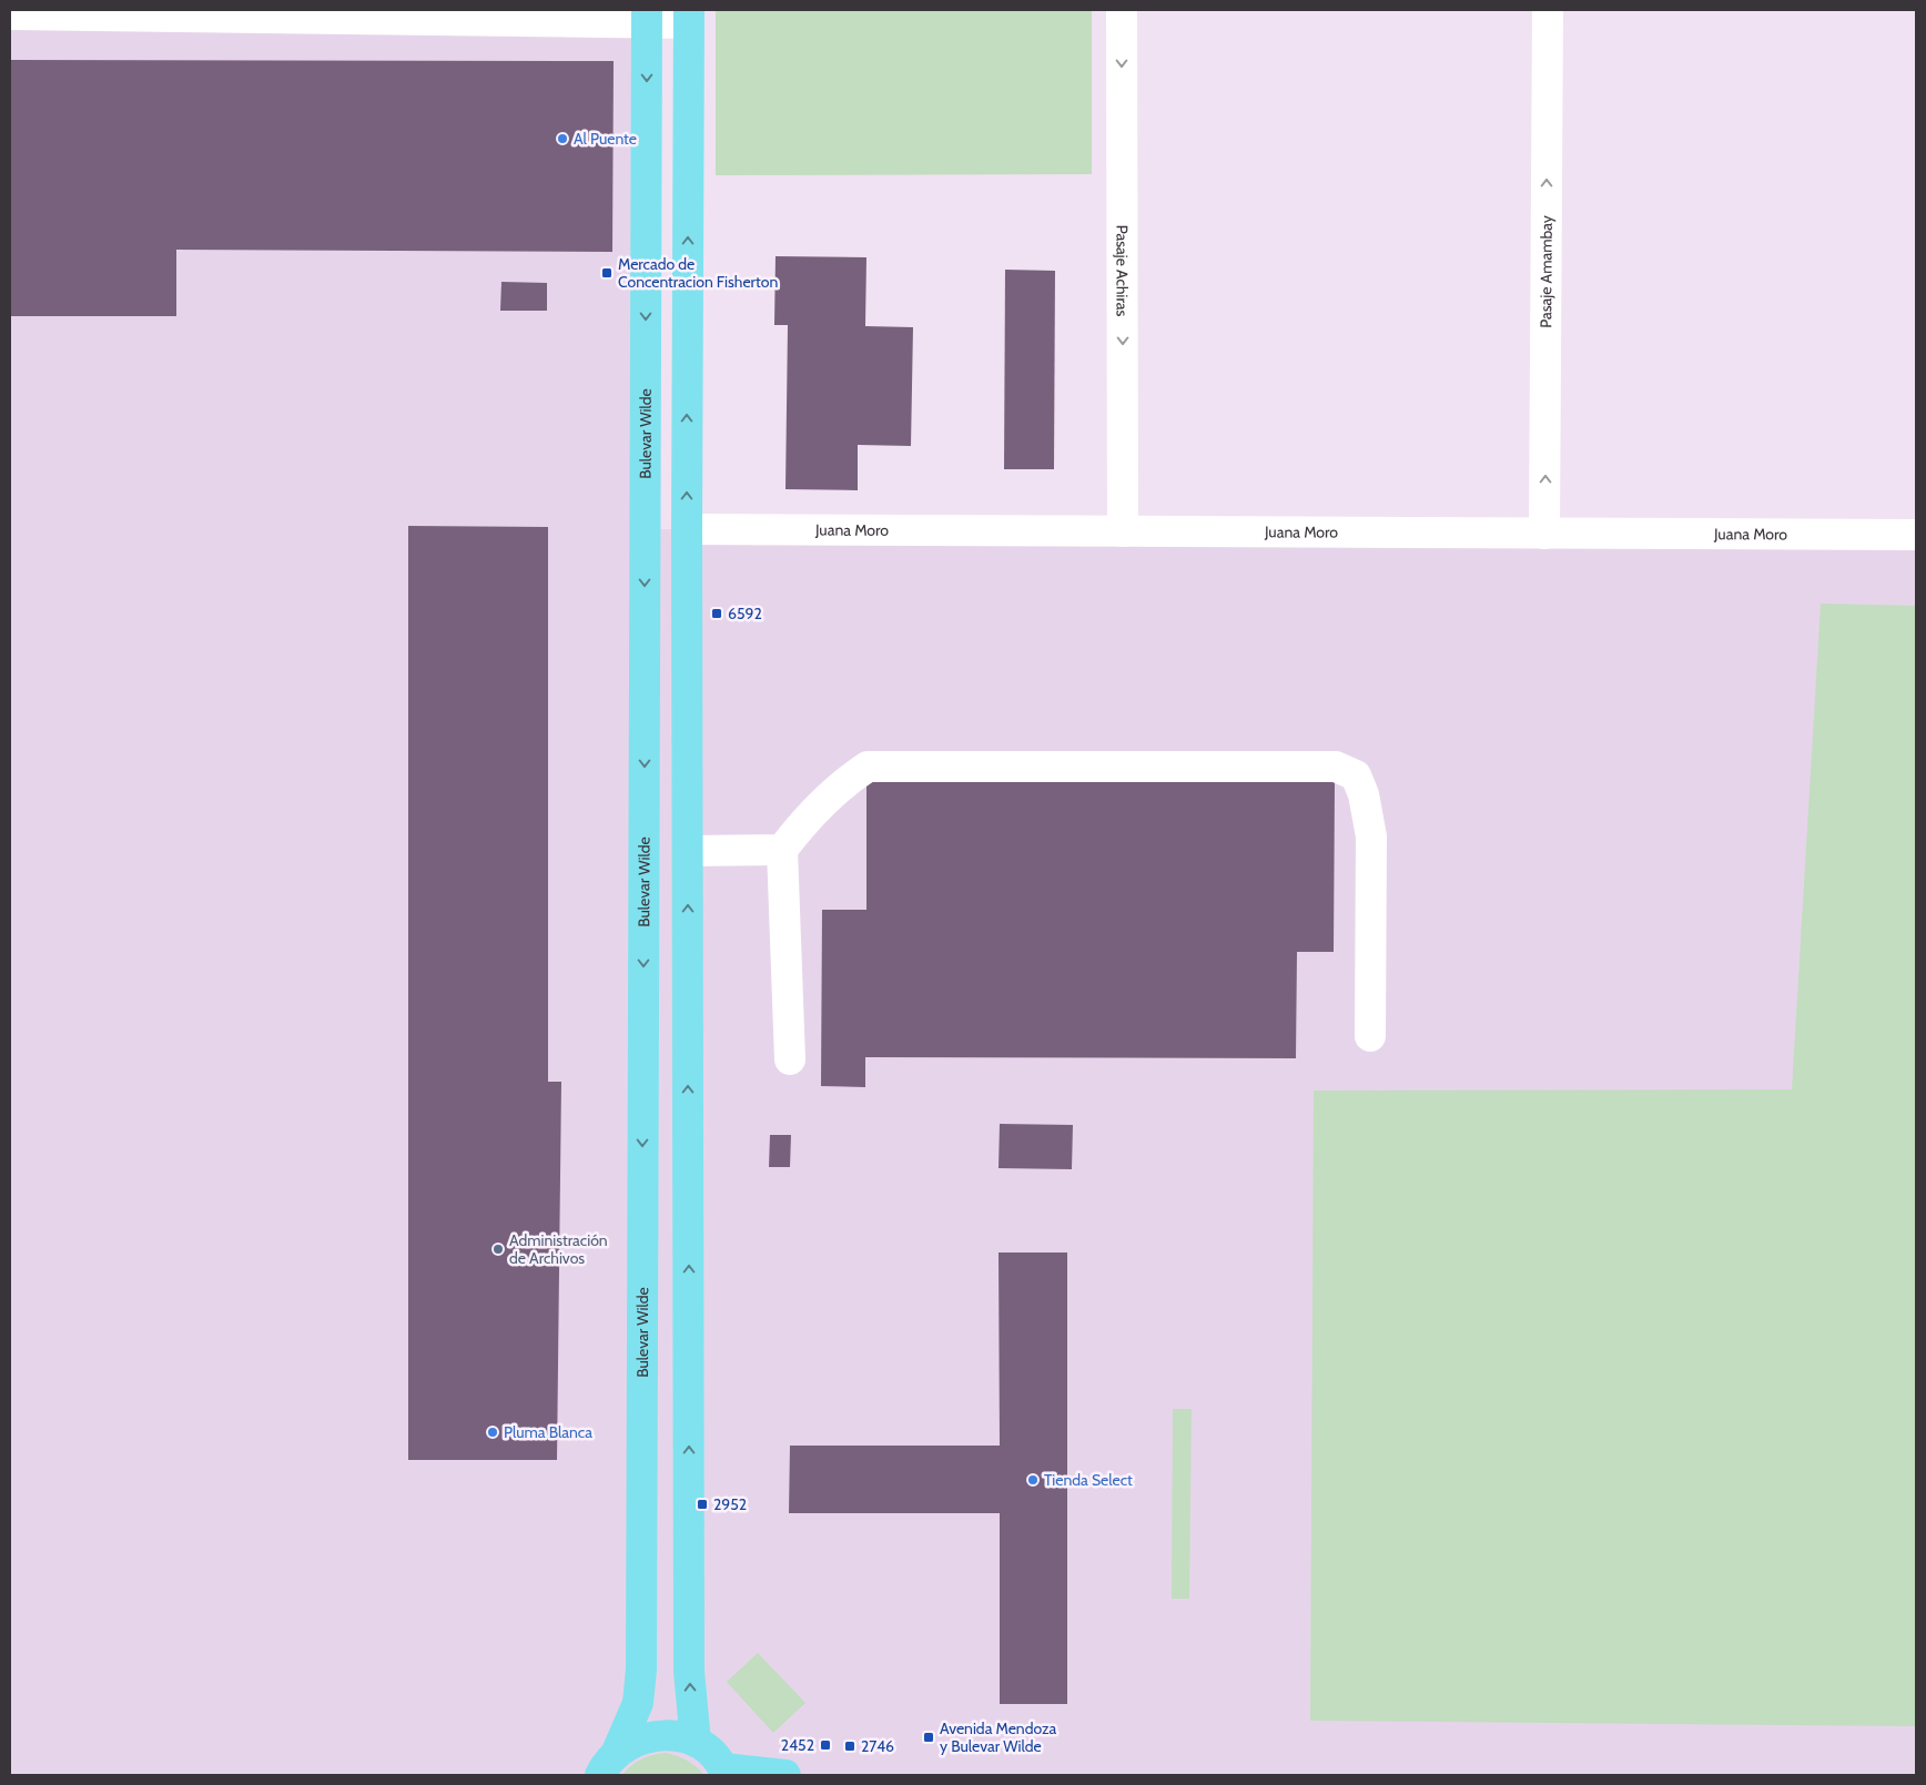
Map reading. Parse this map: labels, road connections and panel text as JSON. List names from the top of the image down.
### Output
{
  "streets": {
    "main road": ["Bulevar Wilde"],
    "street": ["Pasaje Achiras", "Pasaje Amambay", "Juana Moro"]
  },
  "crossings": [
    ["Pasaje Achiras", "Juana Moro"],
    ["Pasaje Amambay", "Juana Moro"]
  ],
  "one_way": ["Pasaje Achiras", "Pasaje Amambay"],
  "places": {
    "other": [
      "Al Puente",
      "Administración de Archivos",
      "Pluma Blanca",
      "Tienda Select"
    ],
    "transit": [
      "Mercado de Concentracion Fisherton",
      "6592",
      "2952",
      "Avenida Mendoza y Bulevar Wilde",
      "2452",
      "2746"
    ]
  }
}
